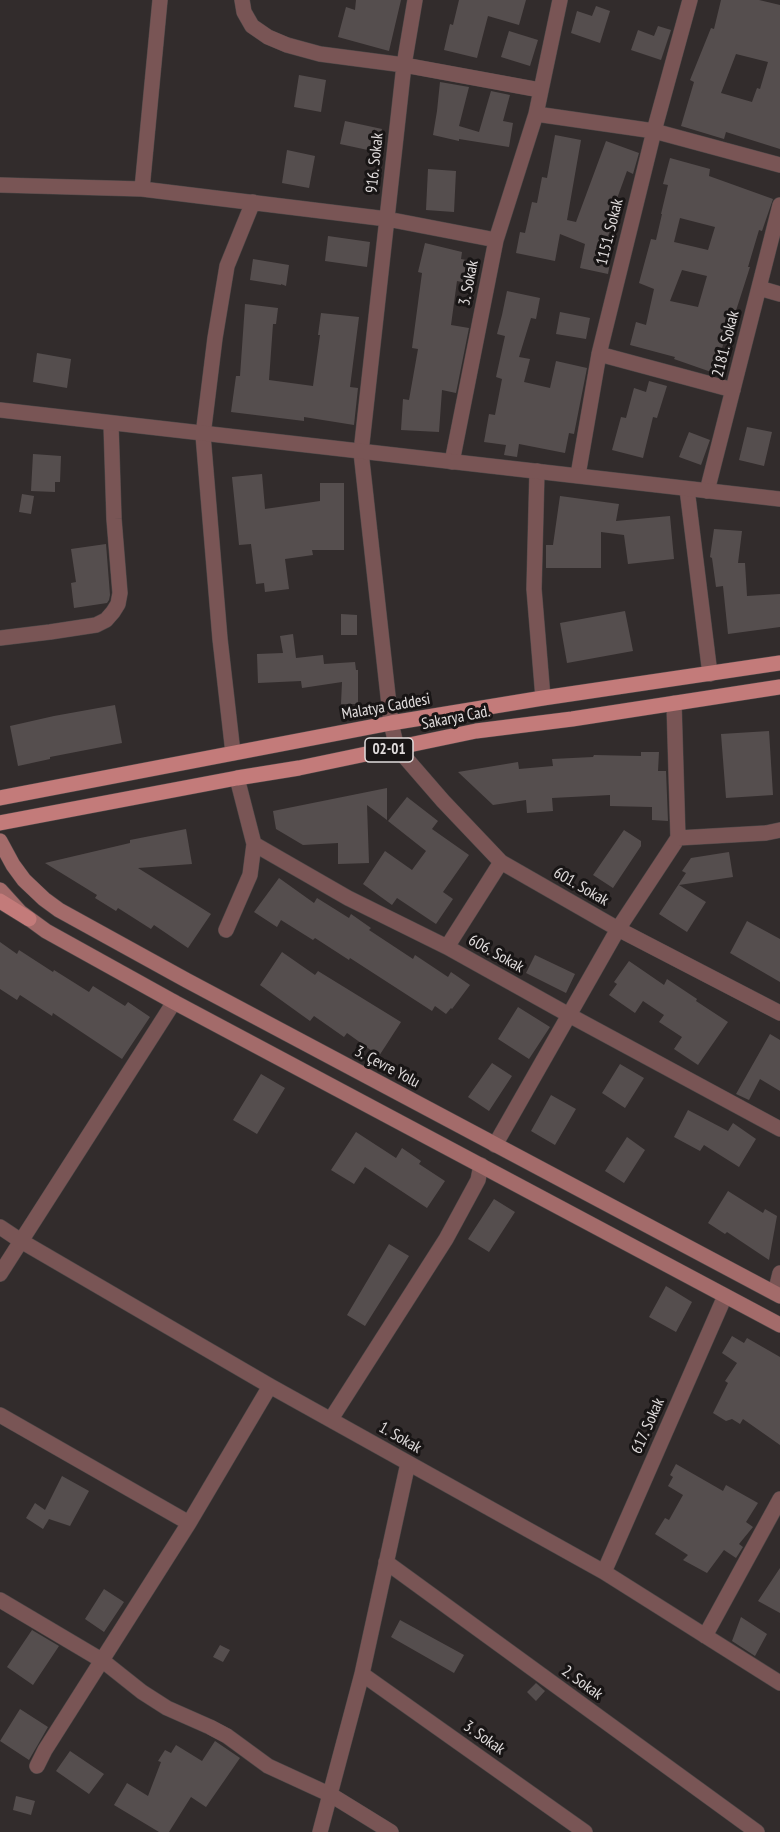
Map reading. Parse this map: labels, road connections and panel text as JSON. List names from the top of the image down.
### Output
{
  "streets": {
    "main road": [
      "Malatya Caddesi",
      "Sakarya Cad.",
      "02-01",
      "3. Çevre Yolu"
    ],
    "street": [
      "916. Sokak",
      "1151. Sokak",
      "3. Sokak",
      "2181. Sokak",
      "601. Sokak",
      "606. Sokak",
      "617. Sokak",
      "1. Sokak",
      "2. Sokak"
    ]
  },
  "crossings": [
    ["916. Sokak", "Malatya Caddesi"],
    ["916. Sokak", "Sakarya Cad."],
    ["916. Sokak", "601. Sokak"],
    ["Sakarya Cad.", "601. Sokak"],
    ["617. Sokak", "1. Sokak"]
  ]
}
